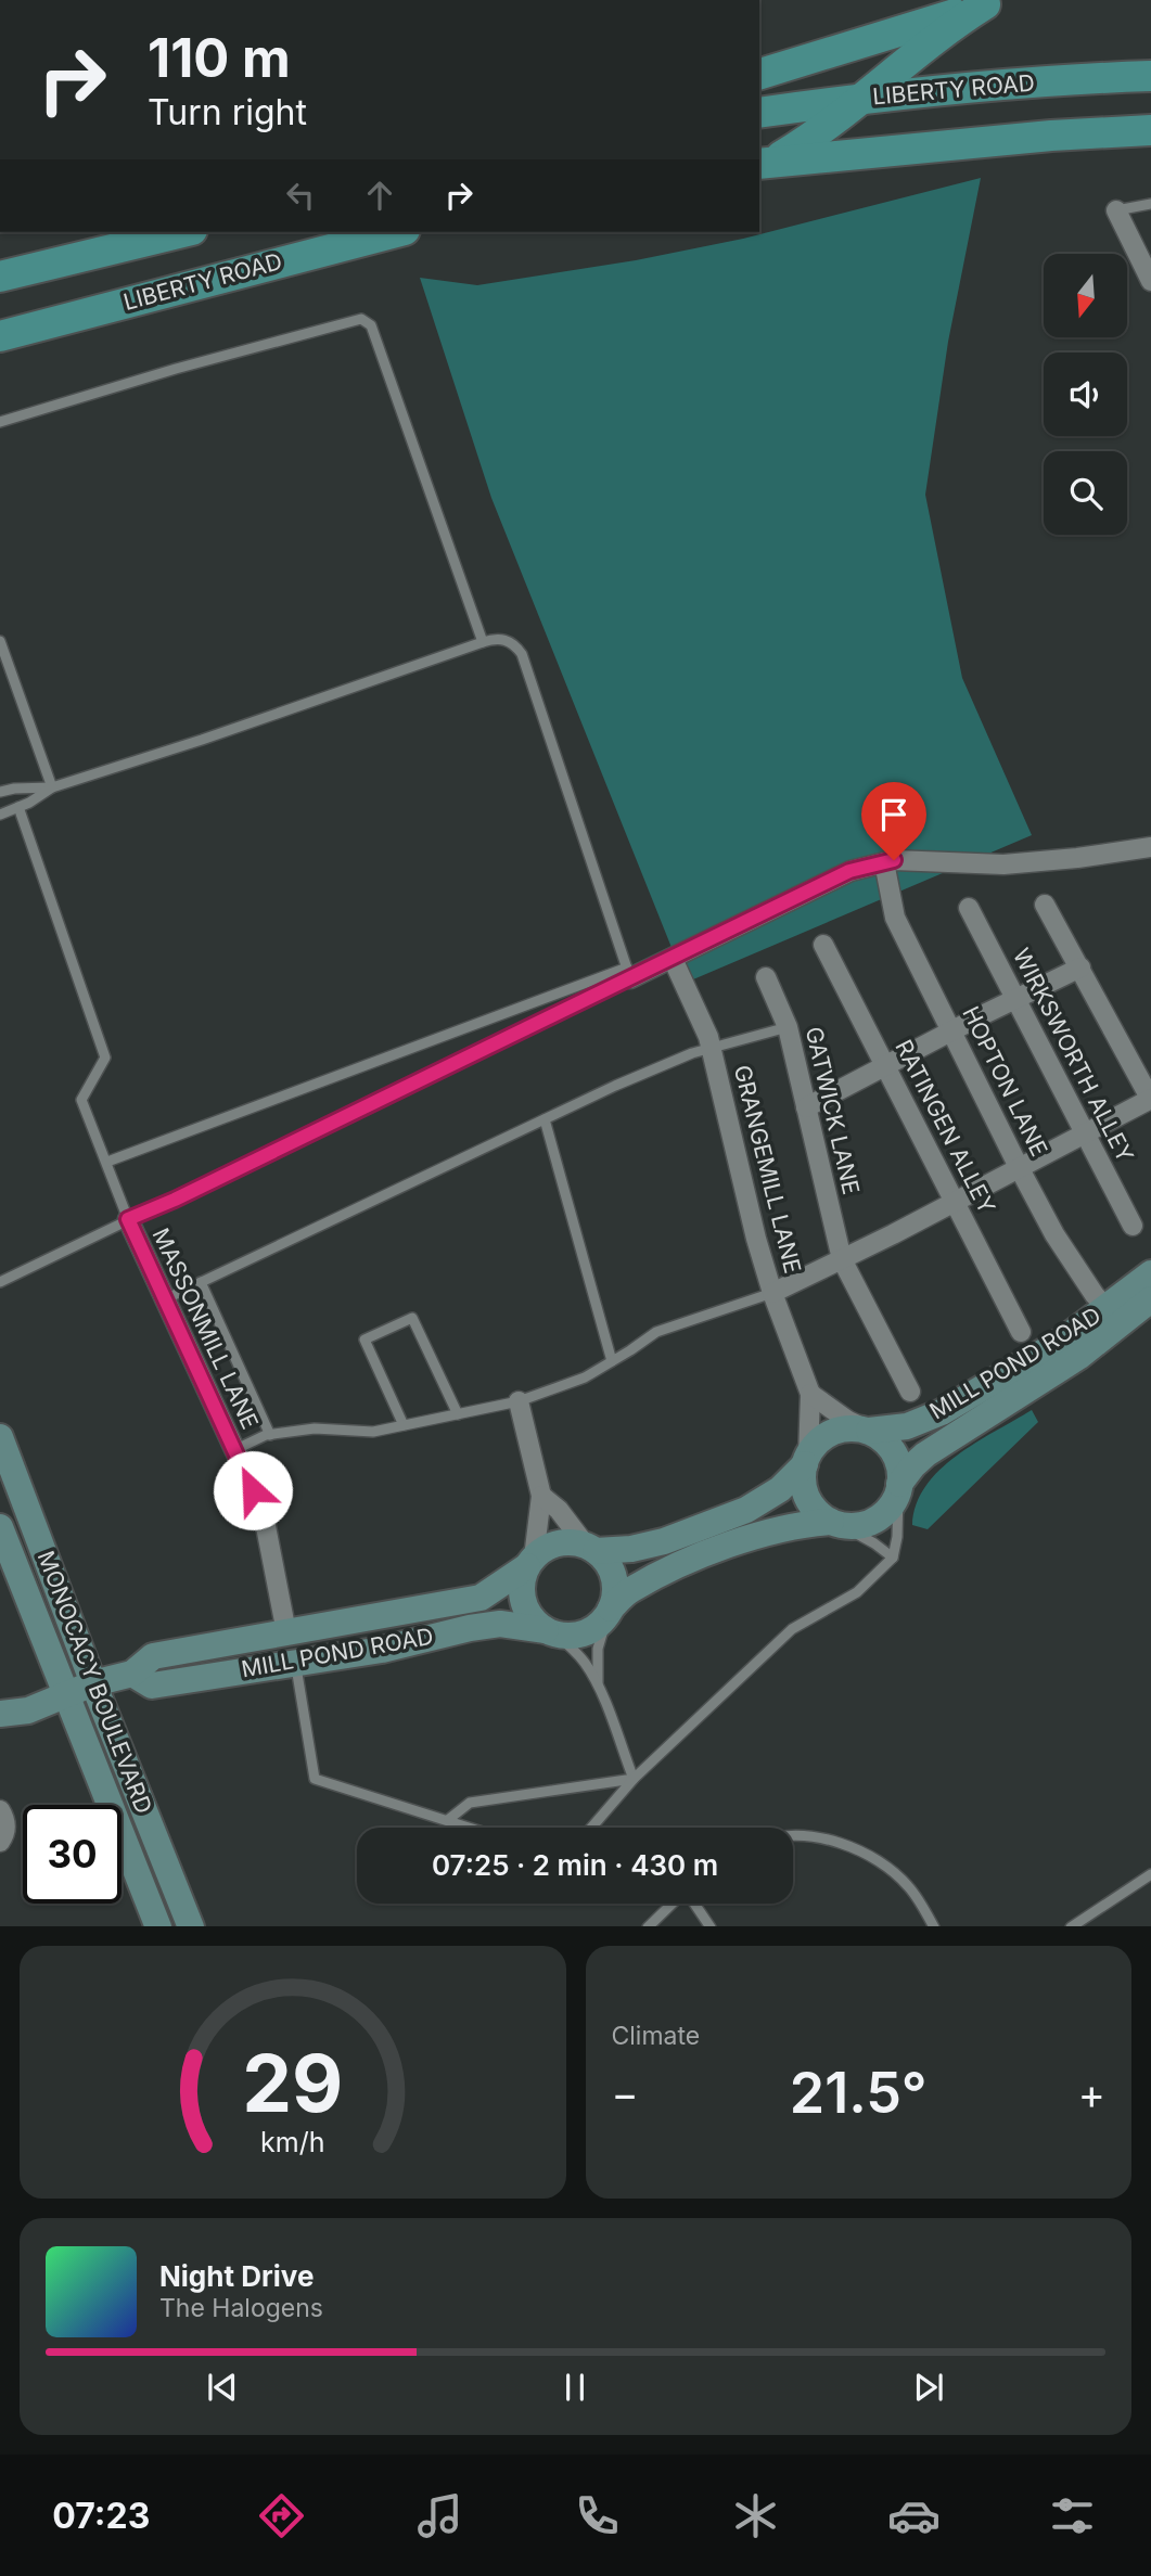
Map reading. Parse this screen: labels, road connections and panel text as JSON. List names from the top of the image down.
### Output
{
  "streets": {
    "main road": ["LIBERTY ROAD"],
    "street": [
      "WIRKSWORTH ALLEY",
      "HOPTON LANE",
      "GATWICK LANE",
      "RATINGEN ALLEY",
      "GRANGEMILL LANE",
      "MASSONMILL LANE",
      "MILL POND ROAD",
      "MONOCACY BOULEVARD"
    ]
  },
  "crossings": [
    ["HOPTON LANE", "MILL POND ROAD"],
    ["MASSONMILL LANE", "MILL POND ROAD"],
    ["MILL POND ROAD", "MONOCACY BOULEVARD"]
  ],
  "north": "bottom",
  "page": {
    "turn": ["110 m", "Turn right"],
    "limit": "30",
    "trip": "07:25 · 2 min · 430 m",
    "tile": "Climate",
    "heat": ["−", "21.5°", "+"],
    "song": ["Night Drive", "The Halogens"],
    "tabs": "07:23",
    "gauge": ["29", "km/h"]
  }
}
